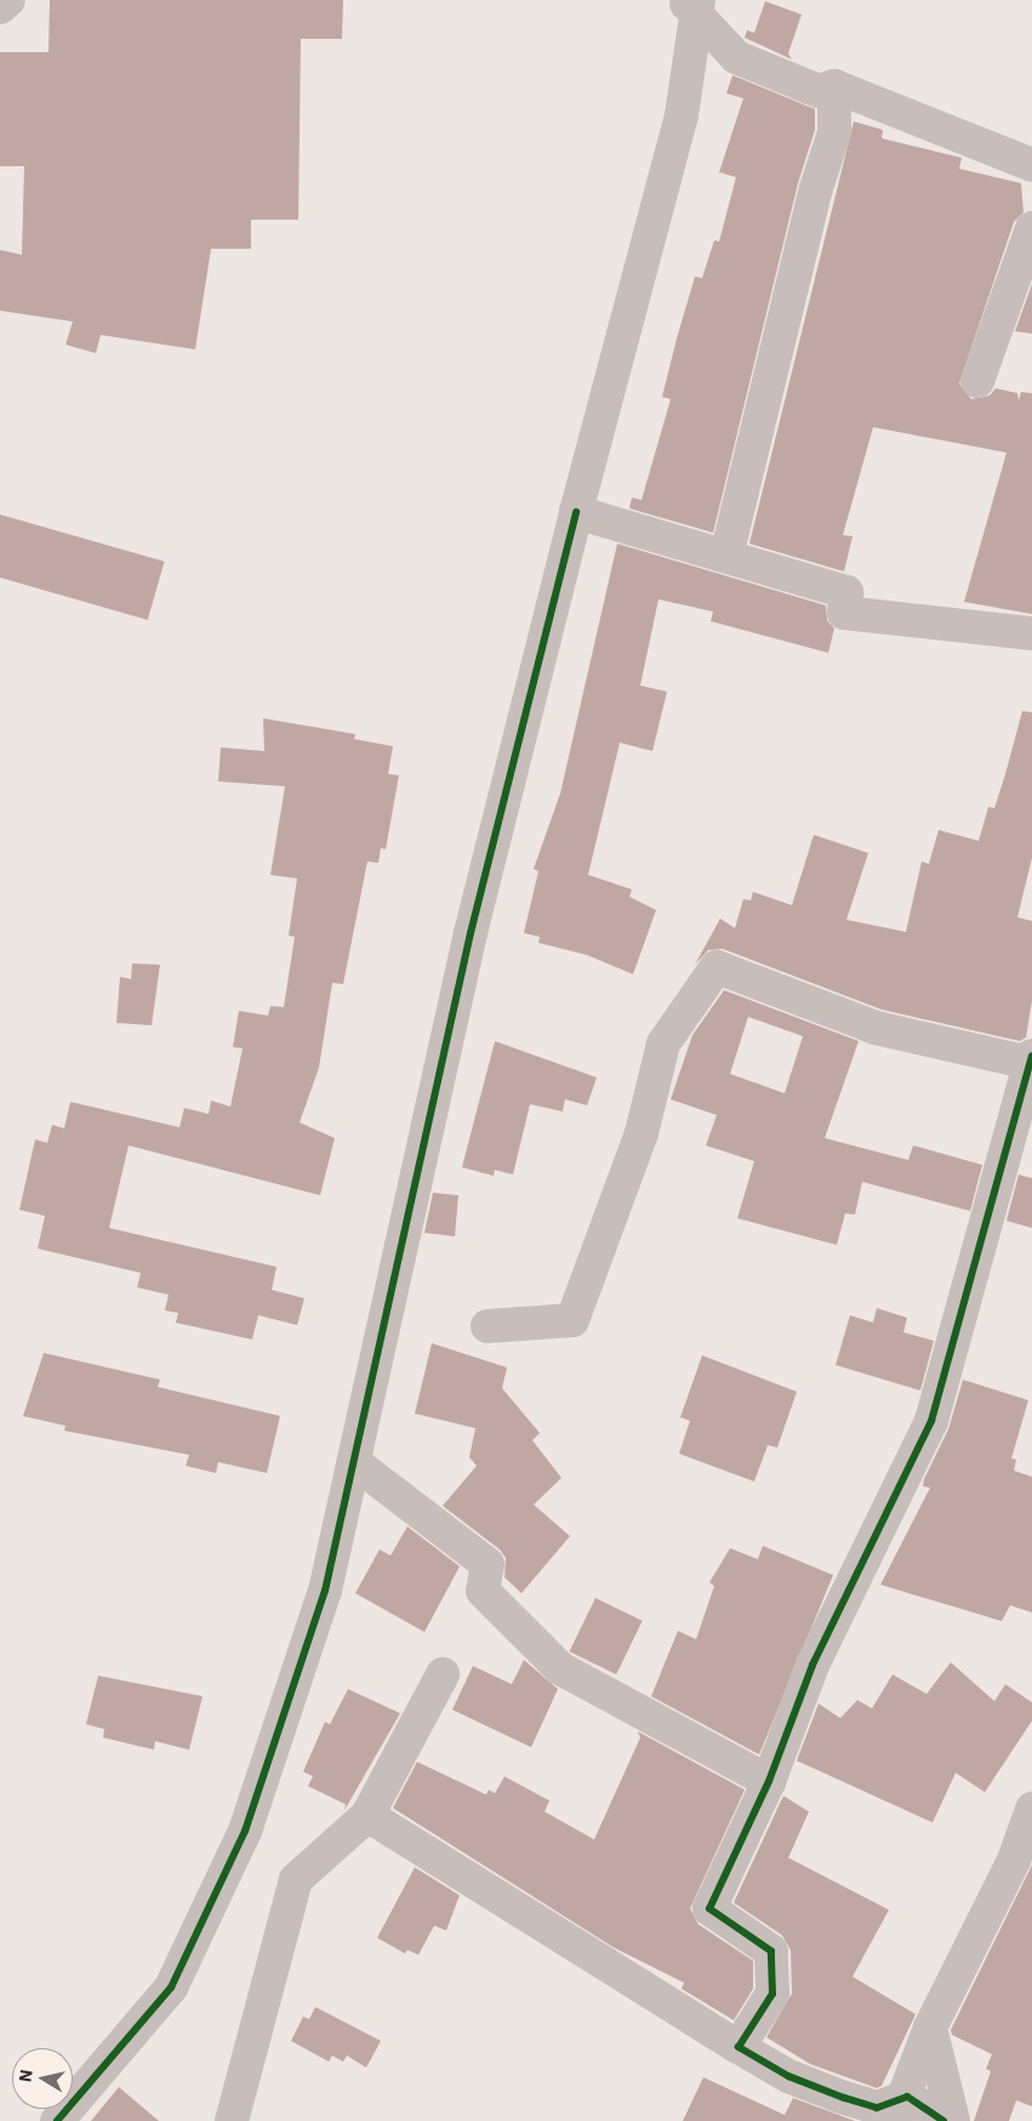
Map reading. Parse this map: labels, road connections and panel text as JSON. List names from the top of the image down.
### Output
{
  "north": "left"
}
